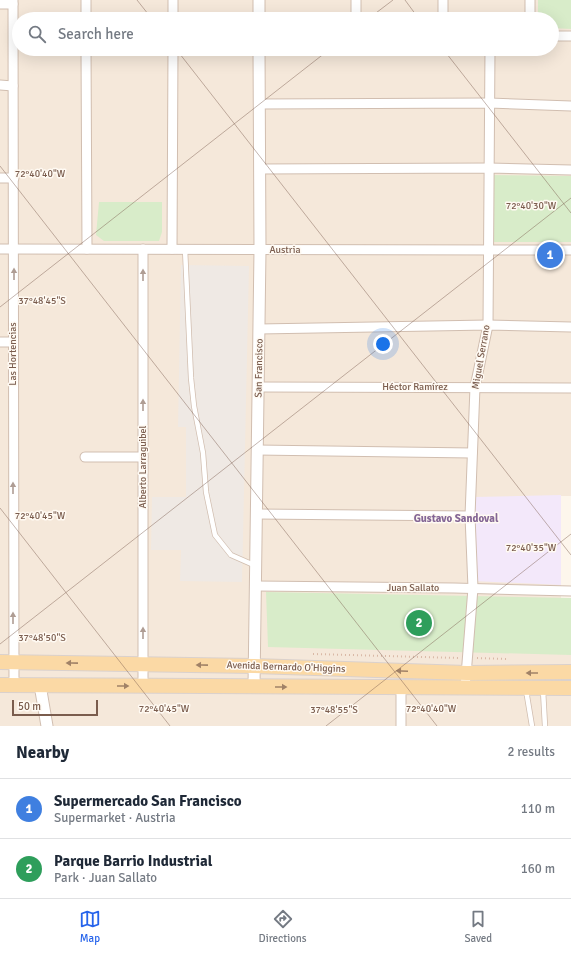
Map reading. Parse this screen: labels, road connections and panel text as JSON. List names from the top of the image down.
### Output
{
  "streets": {
    "main road": ["Avenida Bernardo O'Higgins"],
    "street": [
      "Austria",
      "Las Hortencias",
      "Miguel Serrano",
      "San Francisco",
      "Héctor Ramírez",
      "Alberto Larraguibel",
      "Juan Sallato"
    ]
  },
  "crossings": [
    ["Austria", "Las Hortencias"],
    ["Austria", "Miguel Serrano"],
    ["Austria", "San Francisco"],
    ["Austria", "Alberto Larraguibel"],
    ["Las Hortencias", "Avenida Bernardo O'Higgins"],
    ["Miguel Serrano", "Héctor Ramírez"],
    ["Miguel Serrano", "Juan Sallato"],
    ["Miguel Serrano", "Avenida Bernardo O'Higgins"],
    ["San Francisco", "Héctor Ramírez"],
    ["San Francisco", "Juan Sallato"],
    ["San Francisco", "Avenida Bernardo O'Higgins"],
    ["Alberto Larraguibel", "Avenida Bernardo O'Higgins"]
  ],
  "one_way": ["Las Hortencias", "Alberto Larraguibel"],
  "districts": ["Gustavo Sandoval"],
  "scale_bar": "50 m",
  "page": {
    "search": "Search here",
    "pins": ["1", "2"],
    "scale": "50 m",
    "heading": ["Nearby", "2 results"],
    "list": [
      {
        "mark": "1",
        "name": "Supermercado San Francisco",
        "note": "Supermarket · Austria",
        "value": "110 m"
      },
      {
        "mark": "2",
        "name": "Parque Barrio Industrial",
        "note": "Park · Juan Sallato",
        "value": "160 m"
      }
    ],
    "nav": ["Map", "Directions", "Saved"]
  },
  "coordinates": [
    "72°40'40\"W",
    "72°40'30\"W",
    "37°48'45\"S",
    "72°40'45\"W",
    "72°40'35\"W",
    "37°48'50\"S",
    "37°48'55\"S"
  ]
}
